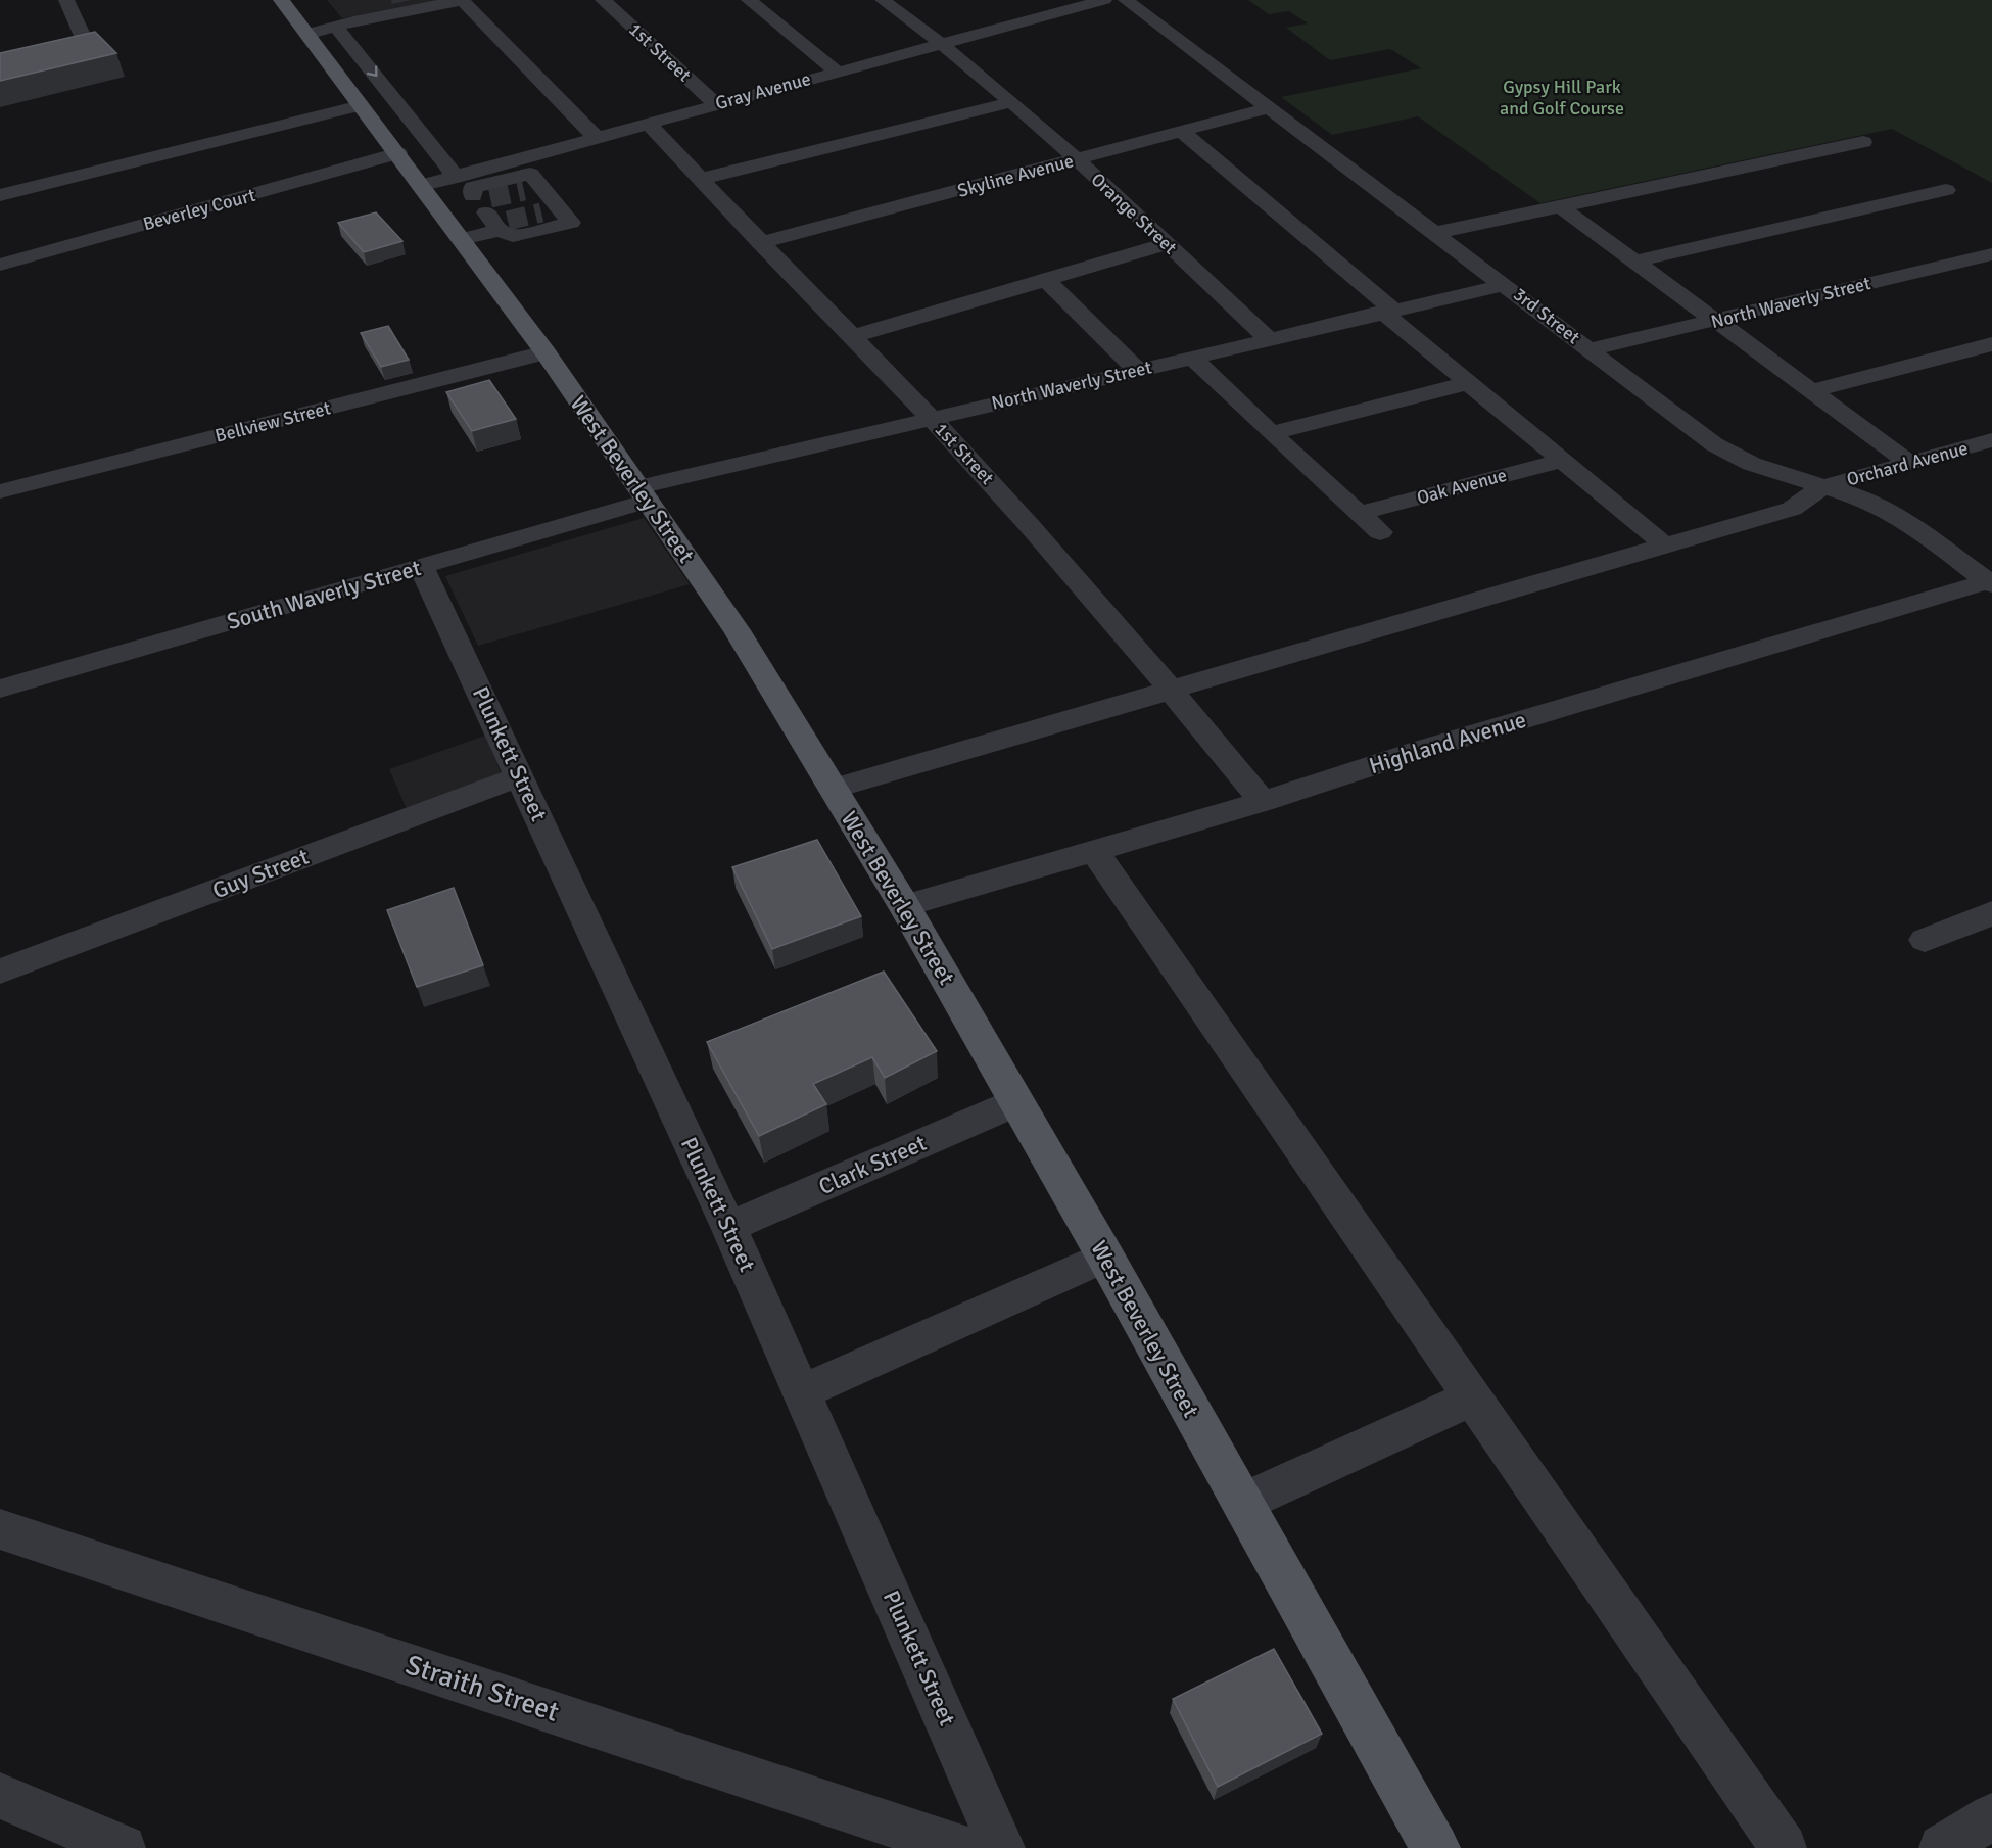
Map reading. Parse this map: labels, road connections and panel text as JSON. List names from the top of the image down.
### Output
{
  "streets": {
    "main road": ["West Beverley Street"],
    "street": [
      "1st Street",
      "Gray Avenue",
      "Skyline Avenue",
      "Beverley Court",
      "Orange Street",
      "North Waverly Street",
      "3rd Street",
      "Bellview Street",
      "Orchard Avenue",
      "Oak Avenue",
      "South Waverly Street",
      "Highland Avenue",
      "Plunkett Street",
      "Guy Street",
      "Clark Street",
      "Straith Street"
    ]
  },
  "crossings": [
    ["1st Street", "Gray Avenue"],
    ["1st Street", "Skyline Avenue"],
    ["1st Street", "North Waverly Street"],
    ["1st Street", "Highland Avenue"],
    ["Gray Avenue", "Orange Street"],
    ["Gray Avenue", "West Beverley Street"],
    ["Skyline Avenue", "Orange Street"],
    ["Skyline Avenue", "3rd Street"],
    ["Beverley Court", "West Beverley Street"],
    ["Orange Street", "North Waverly Street"],
    ["North Waverly Street", "3rd Street"],
    ["North Waverly Street", "West Beverley Street"],
    ["North Waverly Street", "South Waverly Street"],
    ["3rd Street", "Orchard Avenue"],
    ["3rd Street", "Highland Avenue"],
    ["Bellview Street", "West Beverley Street"],
    ["West Beverley Street", "South Waverly Street"],
    ["West Beverley Street", "Highland Avenue"],
    ["West Beverley Street", "Clark Street"],
    ["South Waverly Street", "Plunkett Street"],
    ["Plunkett Street", "Guy Street"],
    ["Plunkett Street", "Clark Street"]
  ],
  "parks": ["Gypsy Hill Park and Golf Course"]
}
